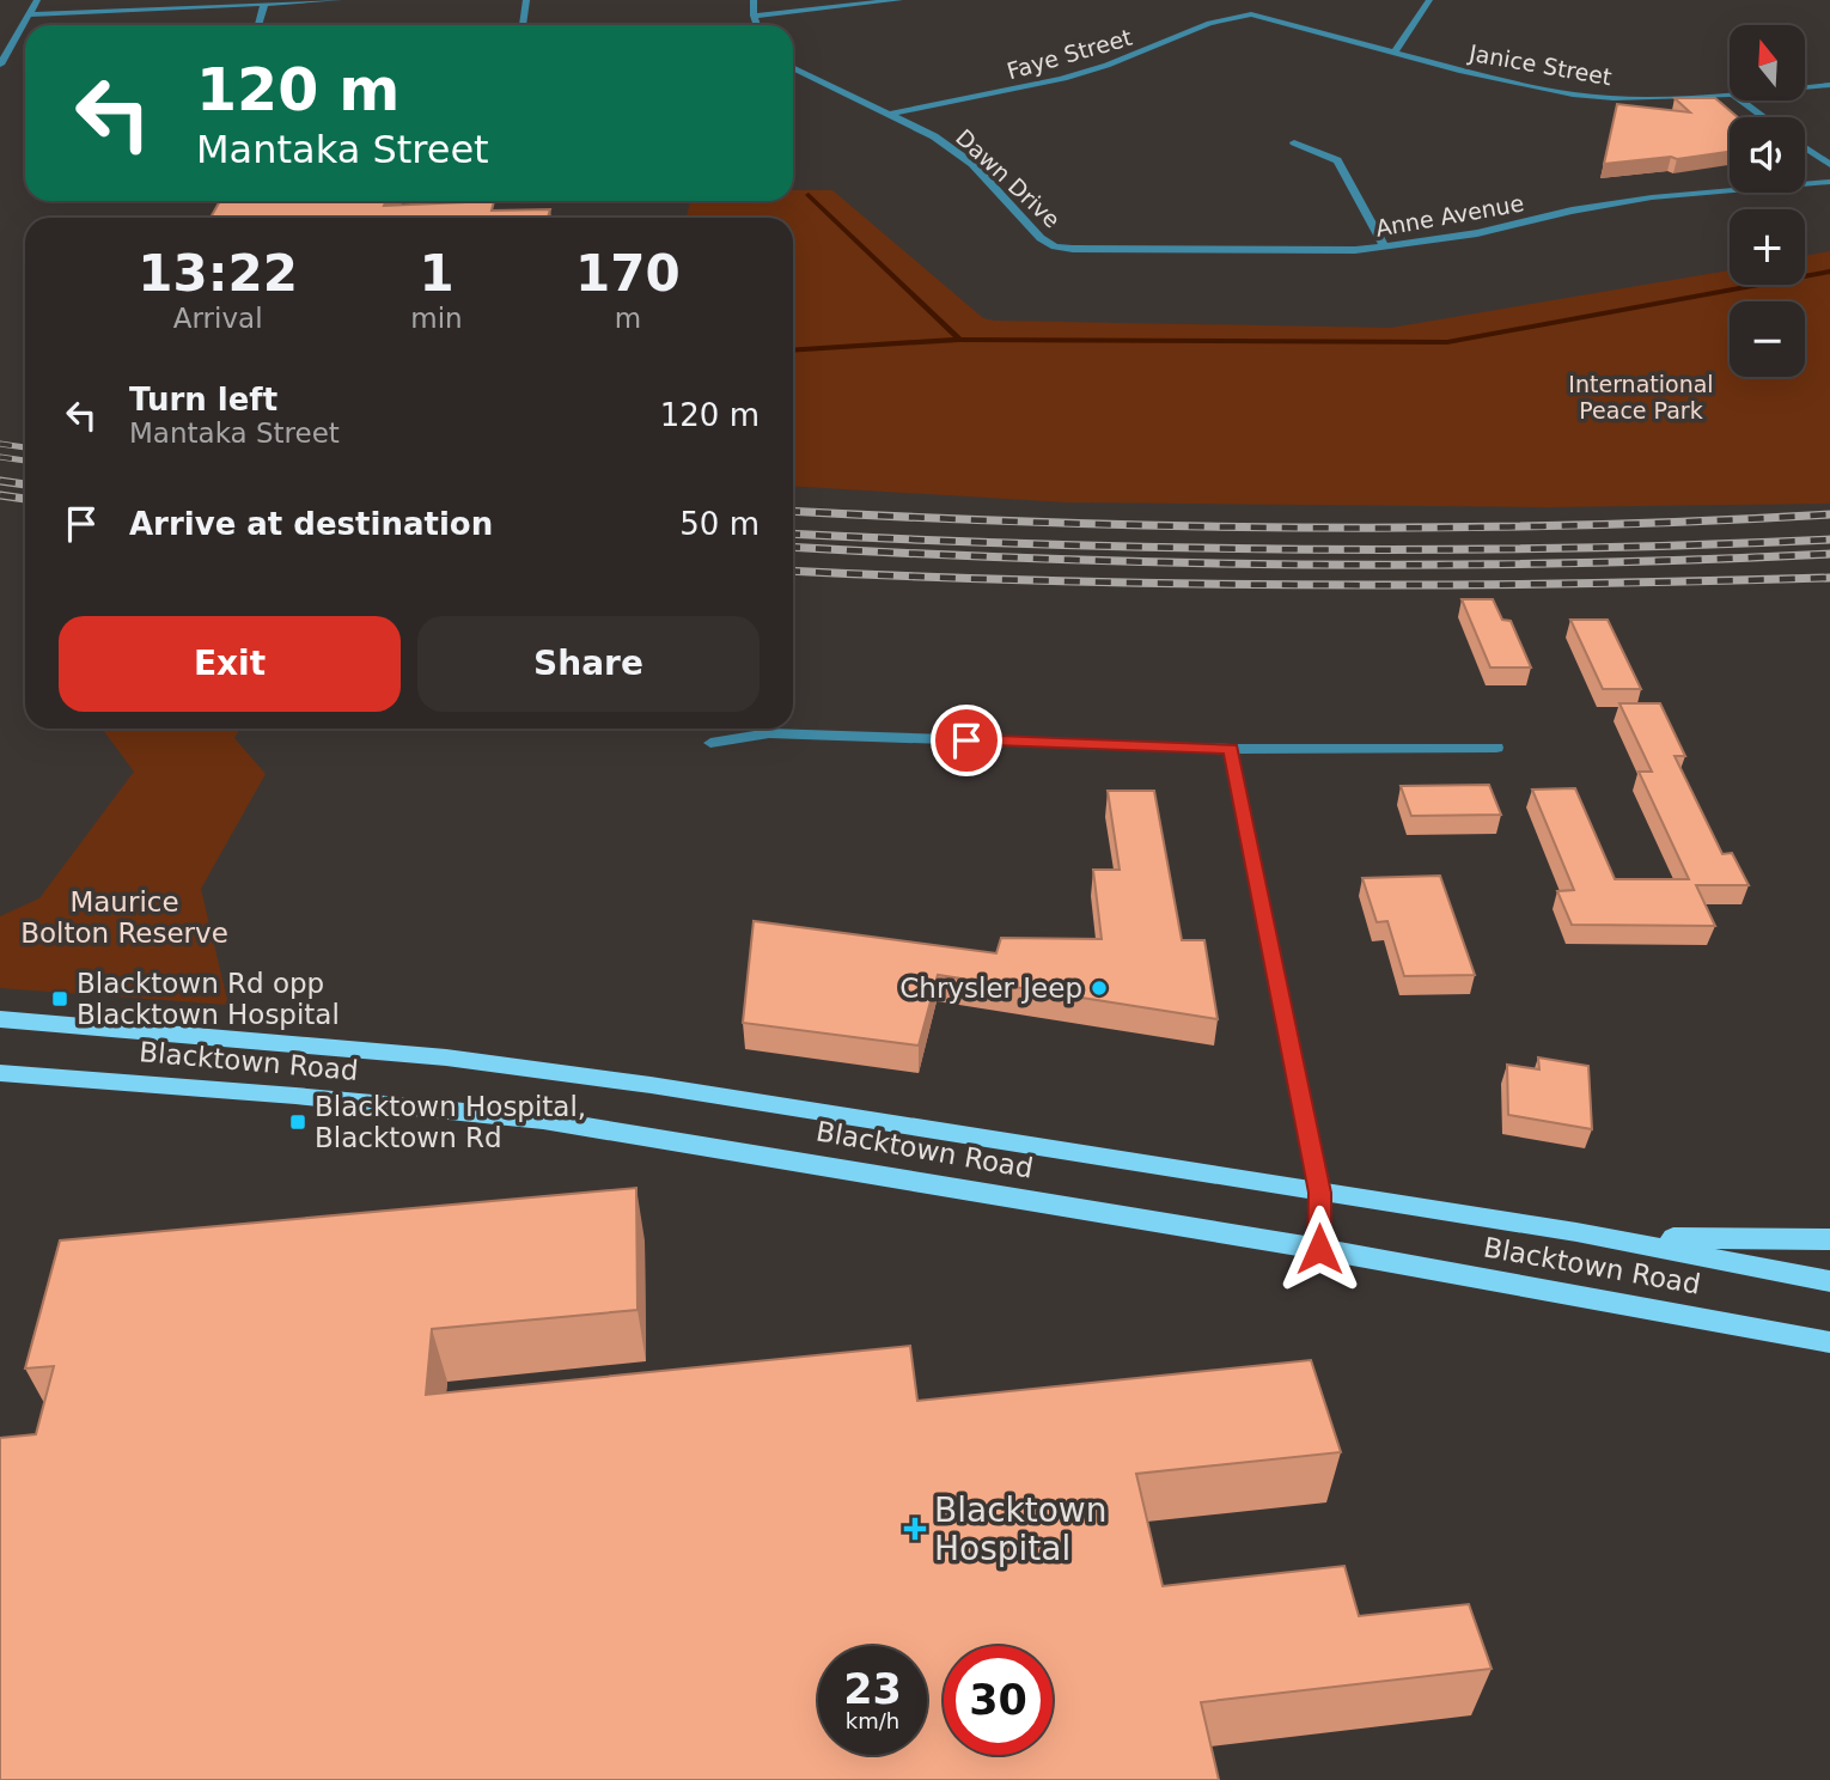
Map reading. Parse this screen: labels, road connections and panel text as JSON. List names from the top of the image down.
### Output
{
  "streets": {
    "main road": ["Blacktown Road"],
    "street": [
      "Faye Street",
      "Janice Street",
      "Dawn Drive",
      "Anne Avenue"
    ]
  },
  "crossings": [
    ["Faye Street", "Janice Street"],
    ["Faye Street", "Dawn Drive"],
    ["Dawn Drive", "Anne Avenue"]
  ],
  "parks": ["International Peace Park", "Maurice Bolton Reserve"],
  "places": {
    "other": ["Chrysler Jeep"],
    "transit": ["Blacktown Rd opp Blacktown Hospital", "Blacktown Hospital, Blacktown Rd"],
    "health": ["Blacktown Hospital"]
  },
  "north": "top",
  "page": {
    "map_buttons": ["+", "−"],
    "turn": ["120 m", "Mantaka Street"],
    "eta": [
      "13:22",
      "Arrival",
      "1",
      "min",
      "170",
      "m"
    ],
    "list": [
      {
        "name": "Turn left",
        "note": "Mantaka Street",
        "value": "120 m"
      },
      {
        "name": "Arrive at destination",
        "value": "50 m"
      }
    ],
    "buttons": ["Exit", "Share"],
    "speed": "23 km/h",
    "limit": "30"
  }
}
